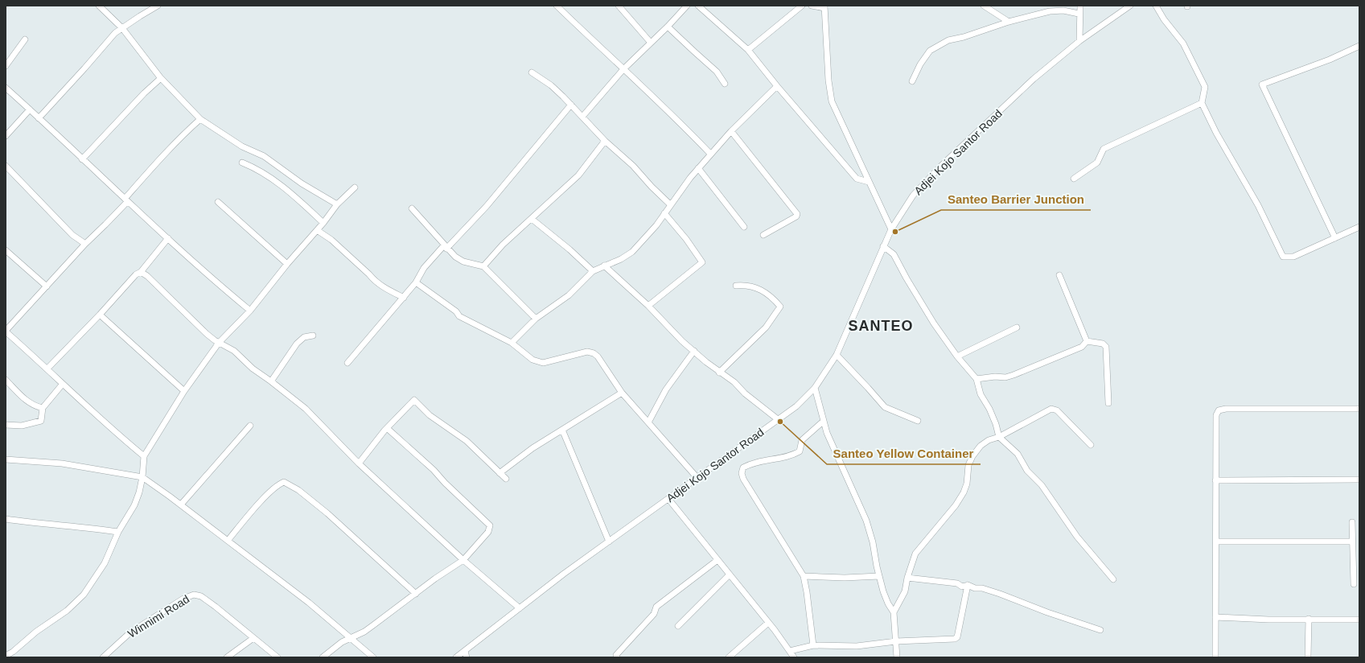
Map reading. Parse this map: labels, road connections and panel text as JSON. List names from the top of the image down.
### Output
{
  "streets": {
    "street": ["Adjei Kojo Santor Road", "Winnimi Road"]
  },
  "districts": ["SANTEO"],
  "places": ["Santeo Barrier Junction", "Santeo Yellow Container"]
}
